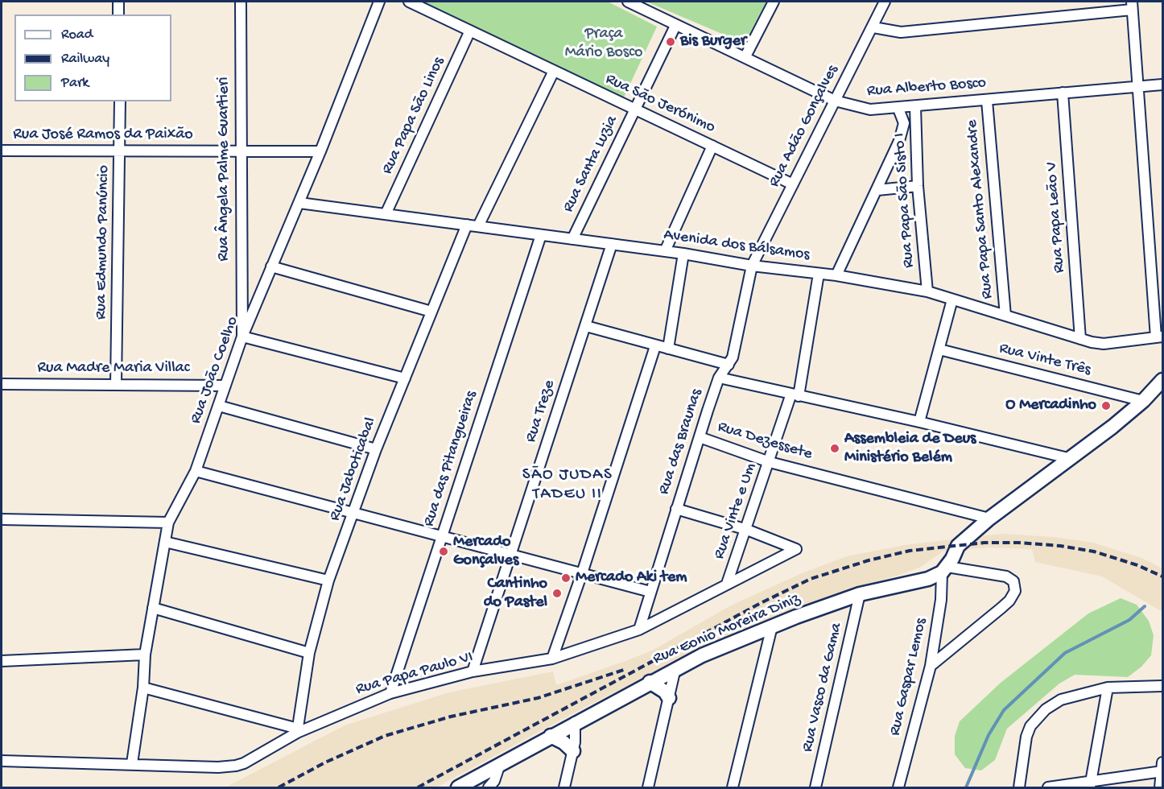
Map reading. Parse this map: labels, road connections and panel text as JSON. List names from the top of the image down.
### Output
{
  "streets": {
    "main road": ["Rua Eonio Moreira Diniz"],
    "street": [
      "Rua Alberto Bosco",
      "Rua São Jerónimo",
      "Rua Papa São Linos",
      "Rua Adão Gonçalves",
      "Rua José Ramos da Paixão",
      "Rua Santa Luzia",
      "Rua Ângela Palme Guartieri",
      "Rua Papa São Sisto I",
      "Rua Papa Santo Alexandre",
      "Rua Papa Leão V",
      "Rua Edmundo Panúncio",
      "Avenida dos Bálsamos",
      "Rua Vinte Três",
      "Rua Madre Maria Villac",
      "Rua João Coelho",
      "Rua Treze",
      "Rua Dezessete",
      "Rua das Braunas",
      "Rua das Pitangueiras",
      "Rua Jaboticabal",
      "Rua Vinte e Um",
      "Rua Papa Paulo VI",
      "Rua Gaspar Lemos",
      "Rua Vasco da Gama"
    ]
  },
  "crossings": [
    ["Rua Alberto Bosco", "Rua Adão Gonçalves"],
    ["Rua Alberto Bosco", "Rua Santa Luzia"],
    ["Rua Alberto Bosco", "Rua Papa São Sisto I"],
    ["Rua Alberto Bosco", "Rua Papa Santo Alexandre"],
    ["Rua Alberto Bosco", "Rua Papa Leão V"],
    ["Rua São Jerónimo", "Rua Papa São Linos"],
    ["Rua São Jerónimo", "Rua Adão Gonçalves"],
    ["Rua São Jerónimo", "Rua Santa Luzia"],
    ["Rua Papa São Linos", "Avenida dos Bálsamos"],
    ["Rua Adão Gonçalves", "Avenida dos Bálsamos"],
    ["Rua Adão Gonçalves", "Rua das Braunas"],
    ["Rua José Ramos da Paixão", "Rua Ângela Palme Guartieri"],
    ["Rua José Ramos da Paixão", "Rua Edmundo Panúncio"],
    ["Rua José Ramos da Paixão", "Rua João Coelho"],
    ["Rua Santa Luzia", "Avenida dos Bálsamos"],
    ["Rua Ângela Palme Guartieri", "Rua João Coelho"],
    ["Rua Papa São Sisto I", "Avenida dos Bálsamos"],
    ["Rua Papa Santo Alexandre", "Avenida dos Bálsamos"],
    ["Rua Papa Leão V", "Avenida dos Bálsamos"],
    ["Rua Edmundo Panúncio", "Rua Madre Maria Villac"],
    ["Avenida dos Bálsamos", "Rua João Coelho"],
    ["Avenida dos Bálsamos", "Rua Treze"],
    ["Avenida dos Bálsamos", "Rua das Braunas"],
    ["Avenida dos Bálsamos", "Rua das Pitangueiras"],
    ["Avenida dos Bálsamos", "Rua Jaboticabal"],
    ["Avenida dos Bálsamos", "Rua Vinte e Um"],
    ["Rua Madre Maria Villac", "Rua João Coelho"],
    ["Rua João Coelho", "Rua Papa Paulo VI"],
    ["Rua Treze", "Rua Papa Paulo VI"],
    ["Rua Dezessete", "Rua das Braunas"],
    ["Rua Dezessete", "Rua Vinte e Um"],
    ["Rua das Braunas", "Rua Papa Paulo VI"],
    ["Rua das Pitangueiras", "Rua Papa Paulo VI"],
    ["Rua Jaboticabal", "Rua Papa Paulo VI"],
    ["Rua Vinte e Um", "Rua Papa Paulo VI"],
    ["Rua Eonio Moreira Diniz", "Rua Gaspar Lemos"],
    ["Rua Eonio Moreira Diniz", "Rua Vasco da Gama"]
  ],
  "districts": ["SÃO JUDAS TADEU II"],
  "parks": ["Praça Mário Bosco"],
  "places": [
    "Bis Burger",
    "O Mercadinho",
    "Assembleia de Deus Ministério Belém",
    "Mercado Gonçalves",
    "Mercado Aki tem",
    "Cantinho do Pastel"
  ],
  "legend": ["Road", "Railway", "Park"]
}
